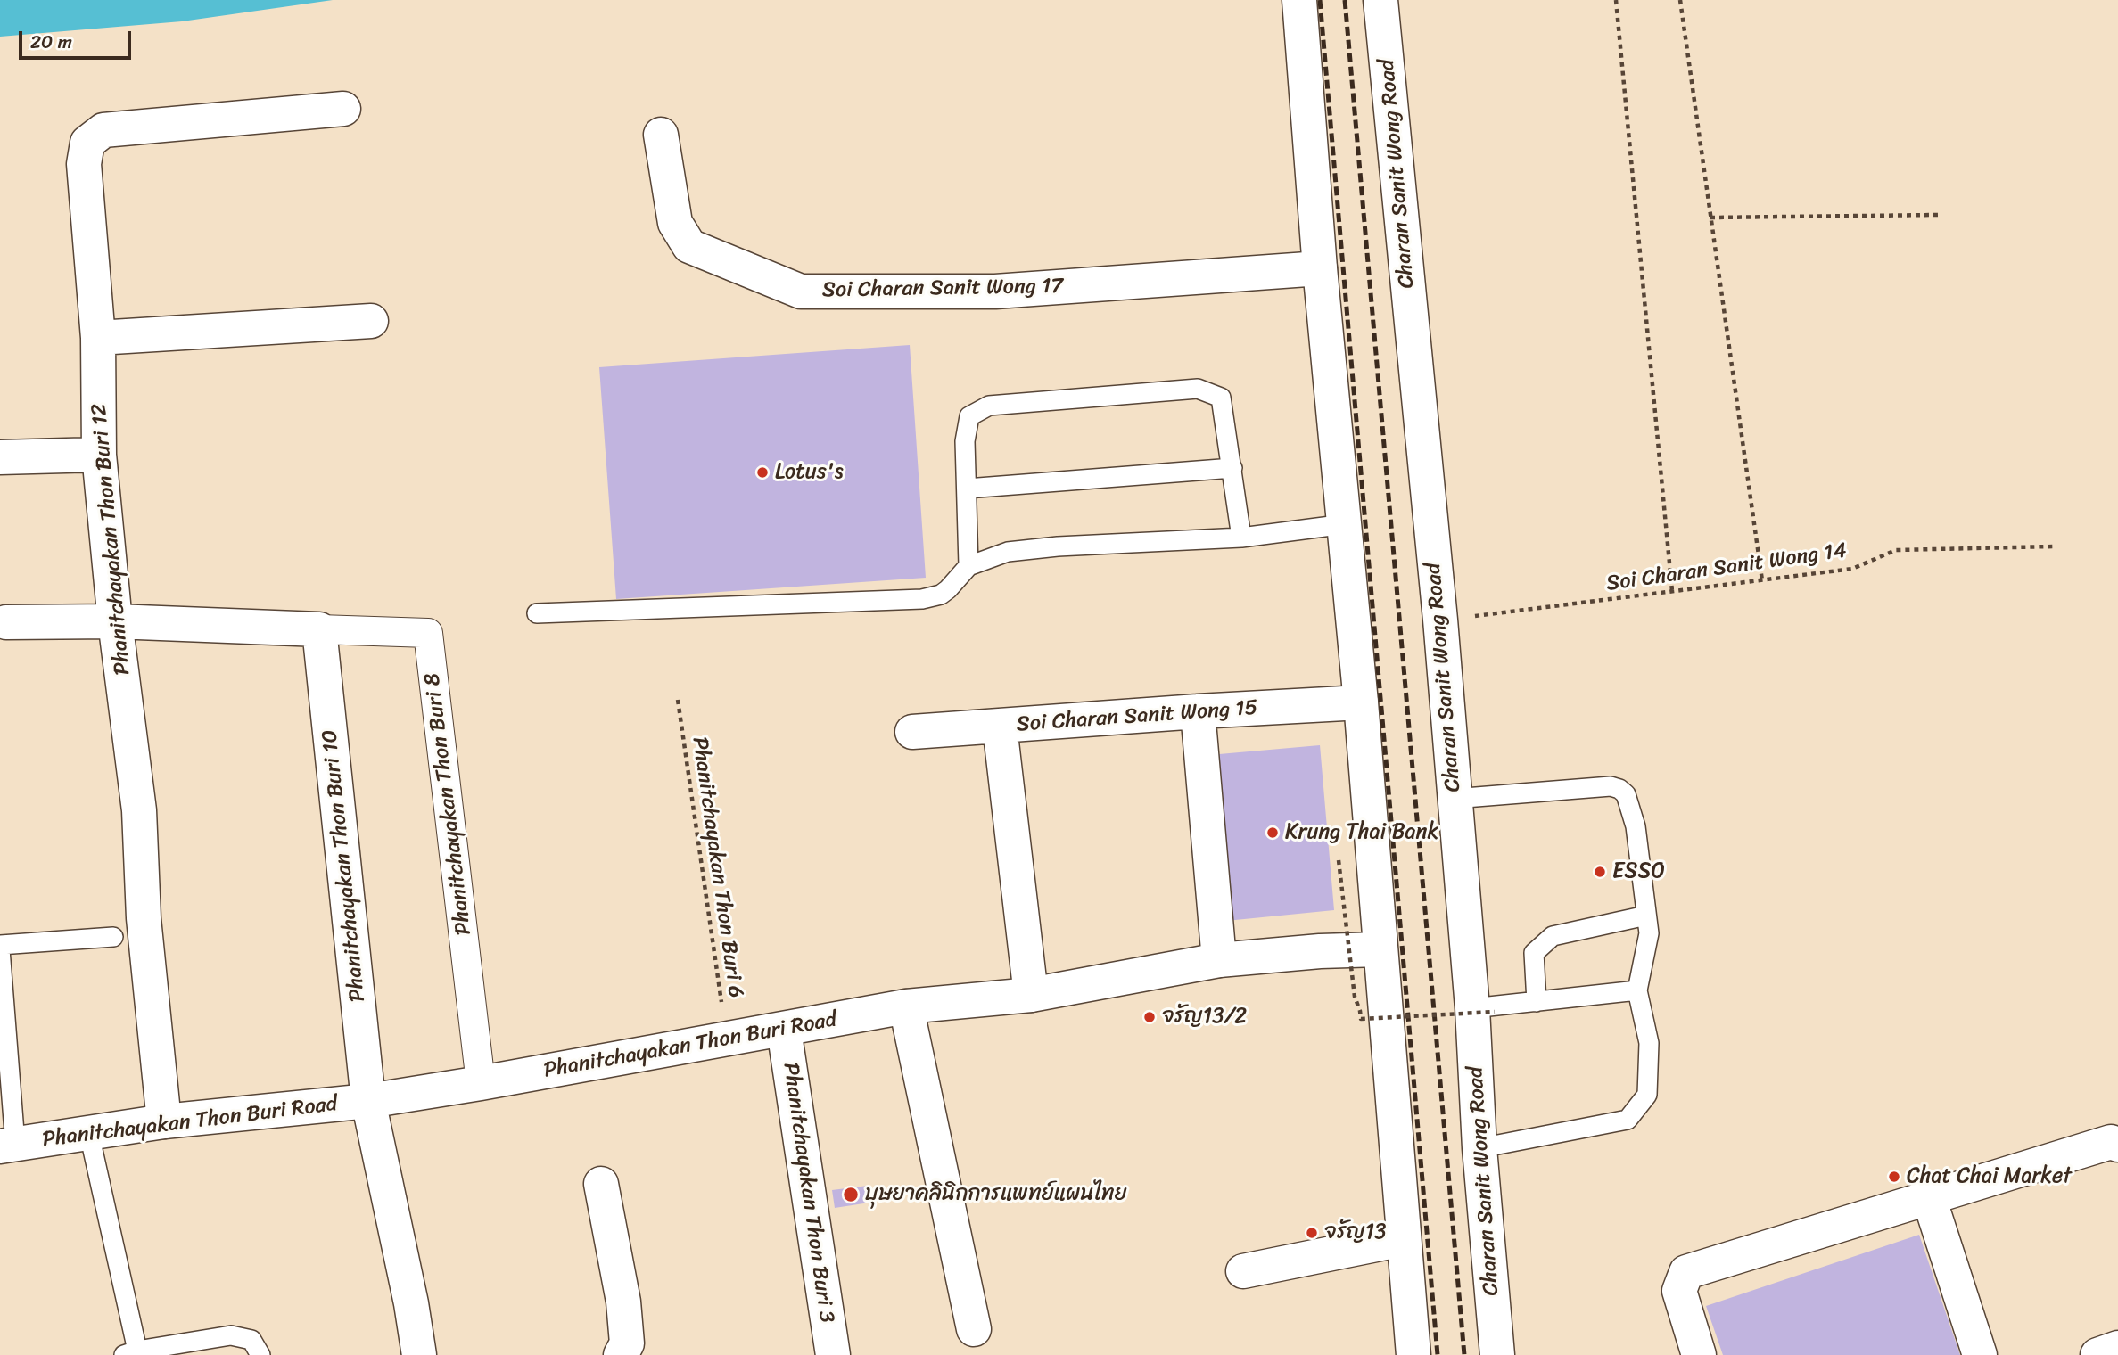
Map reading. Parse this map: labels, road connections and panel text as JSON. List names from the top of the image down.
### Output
{
  "streets": {
    "street": [
      "Charan Sanit Wong Road",
      "Soi Charan Sanit Wong 17",
      "Phanitchayakan Thon Buri 12",
      "Soi Charan Sanit Wong 15",
      "Phanitchayakan Thon Buri 8",
      "Phanitchayakan Thon Buri 10",
      "Phanitchayakan Thon Buri Road",
      "Phanitchayakan Thon Buri 3"
    ],
    "path": ["Soi Charan Sanit Wong 14", "Phanitchayakan Thon Buri 6"]
  },
  "crossings": [
    ["Charan Sanit Wong Road", "Soi Charan Sanit Wong 14"],
    ["Phanitchayakan Thon Buri 12", "Phanitchayakan Thon Buri Road"],
    ["Phanitchayakan Thon Buri 8", "Phanitchayakan Thon Buri 10"],
    ["Phanitchayakan Thon Buri 8", "Phanitchayakan Thon Buri Road"],
    ["Phanitchayakan Thon Buri 10", "Phanitchayakan Thon Buri Road"],
    ["Phanitchayakan Thon Buri 6", "Phanitchayakan Thon Buri Road"],
    ["Phanitchayakan Thon Buri Road", "Phanitchayakan Thon Buri 3"]
  ],
  "places": [
    "Lotus's",
    "Krung Thai Bank",
    "ESSO",
    "จรัญ13/2",
    "Chat Chai Market",
    "บุษยาคลินิกการแพทย์แผนไทย",
    "จรัญ13"
  ],
  "scale_bar": "20 m"
}
